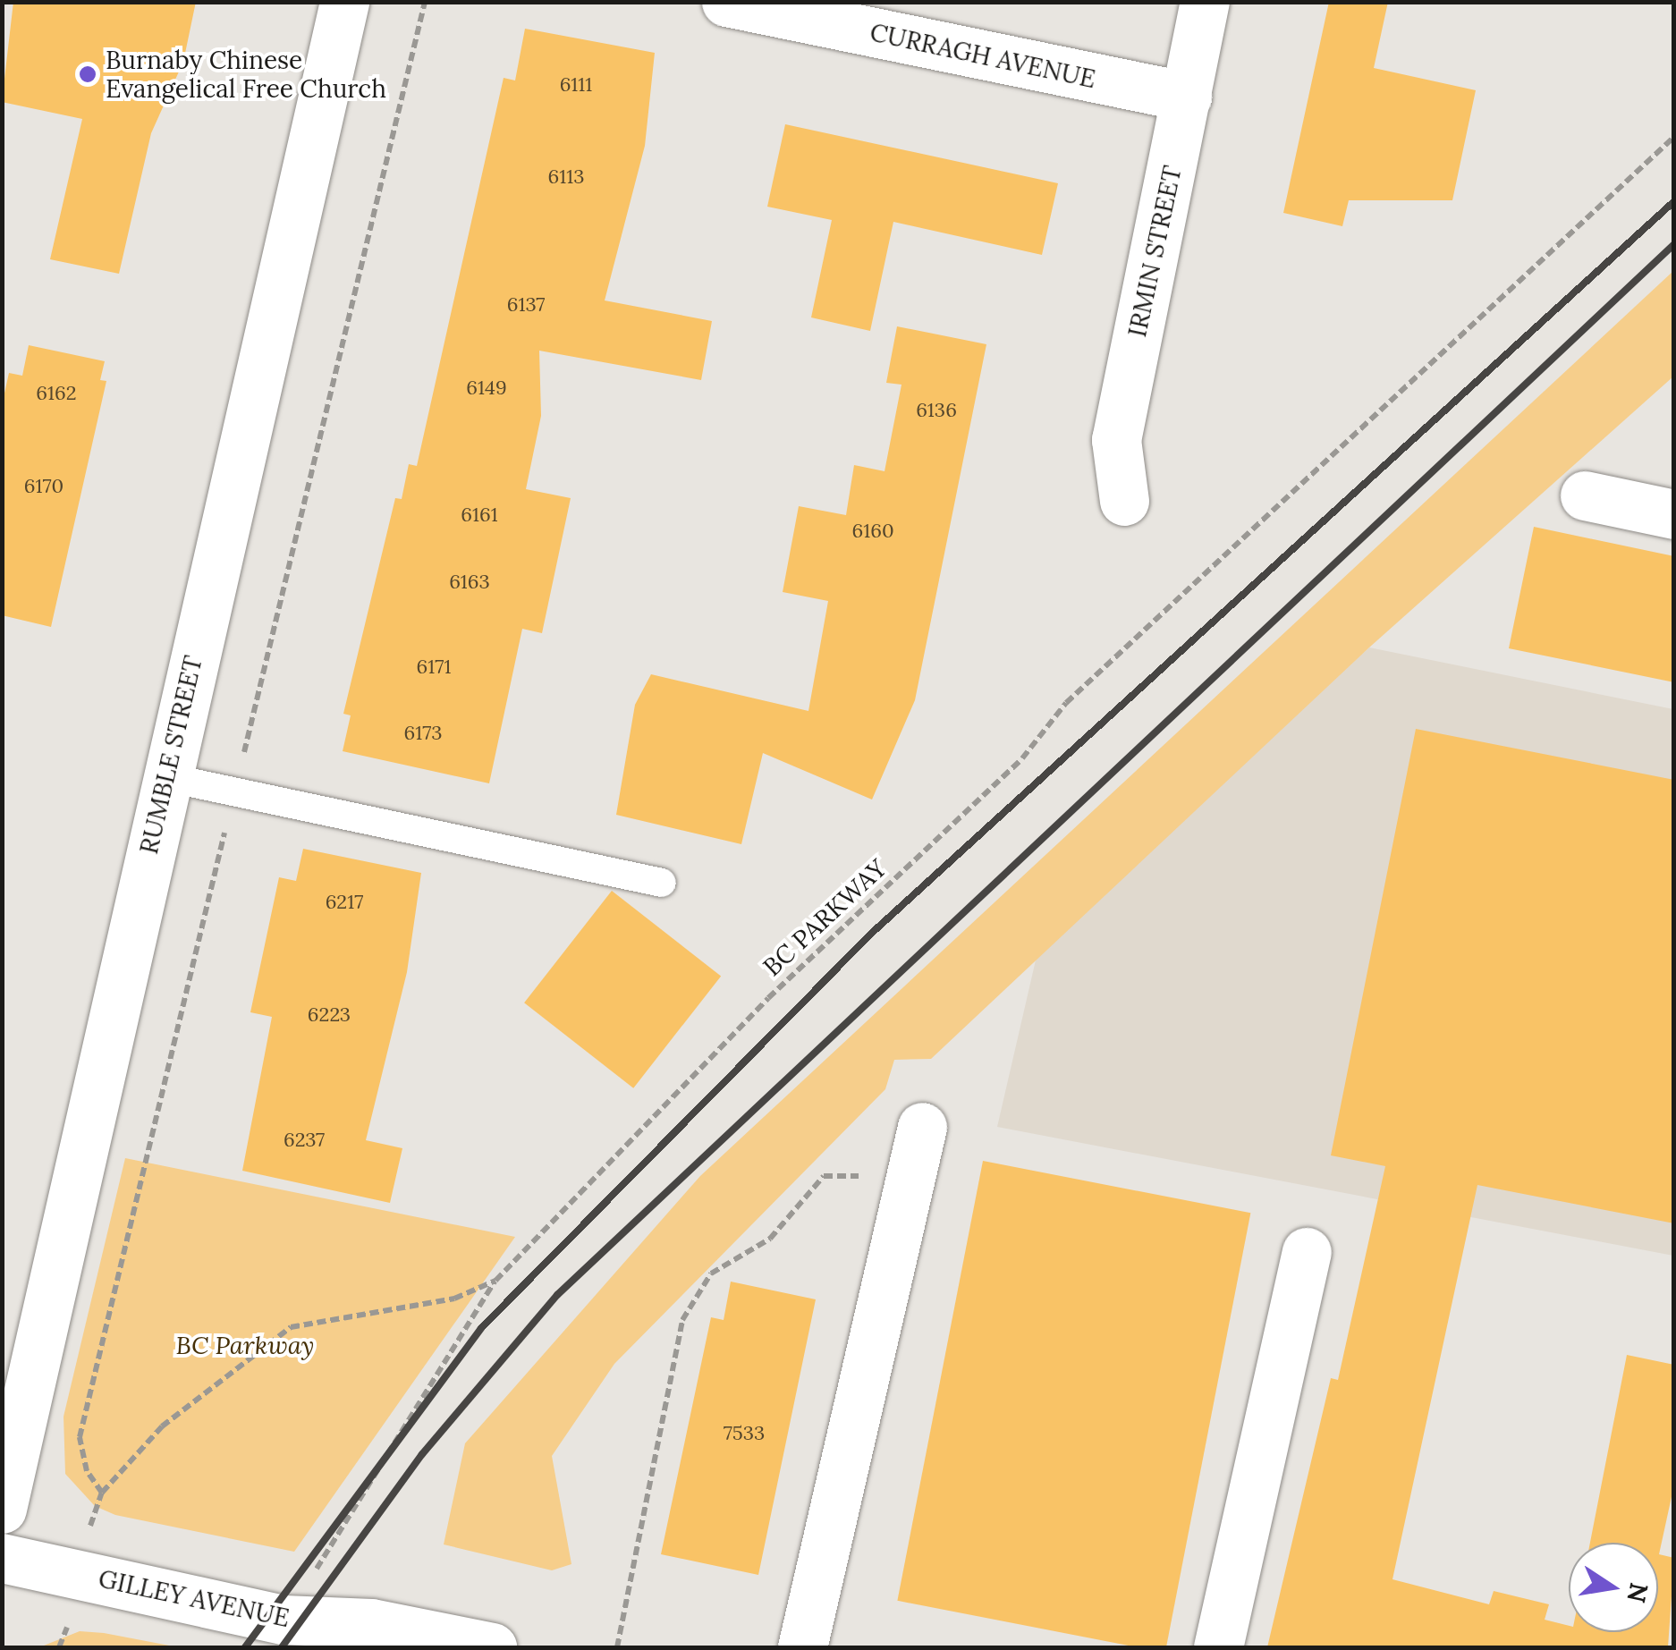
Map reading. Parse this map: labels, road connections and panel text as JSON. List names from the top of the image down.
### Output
{
  "streets": {
    "street": [
      "CURRAGH AVENUE",
      "IRMIN STREET",
      "RUMBLE STREET",
      "GILLEY AVENUE"
    ],
    "path": ["BC PARKWAY"]
  },
  "crossings": [
    ["CURRAGH AVENUE", "IRMIN STREET"]
  ],
  "parks": ["BC Parkway"],
  "places": ["Burnaby Chinese Evangelical Free Church"],
  "house_numbers": [
    "6111",
    "6113",
    "6137",
    "6149",
    "6162",
    "6136",
    "6170",
    "6161",
    "6160",
    "6163",
    "6171",
    "6173",
    "6217",
    "6223",
    "6237",
    "7533"
  ],
  "north": "right"
}
